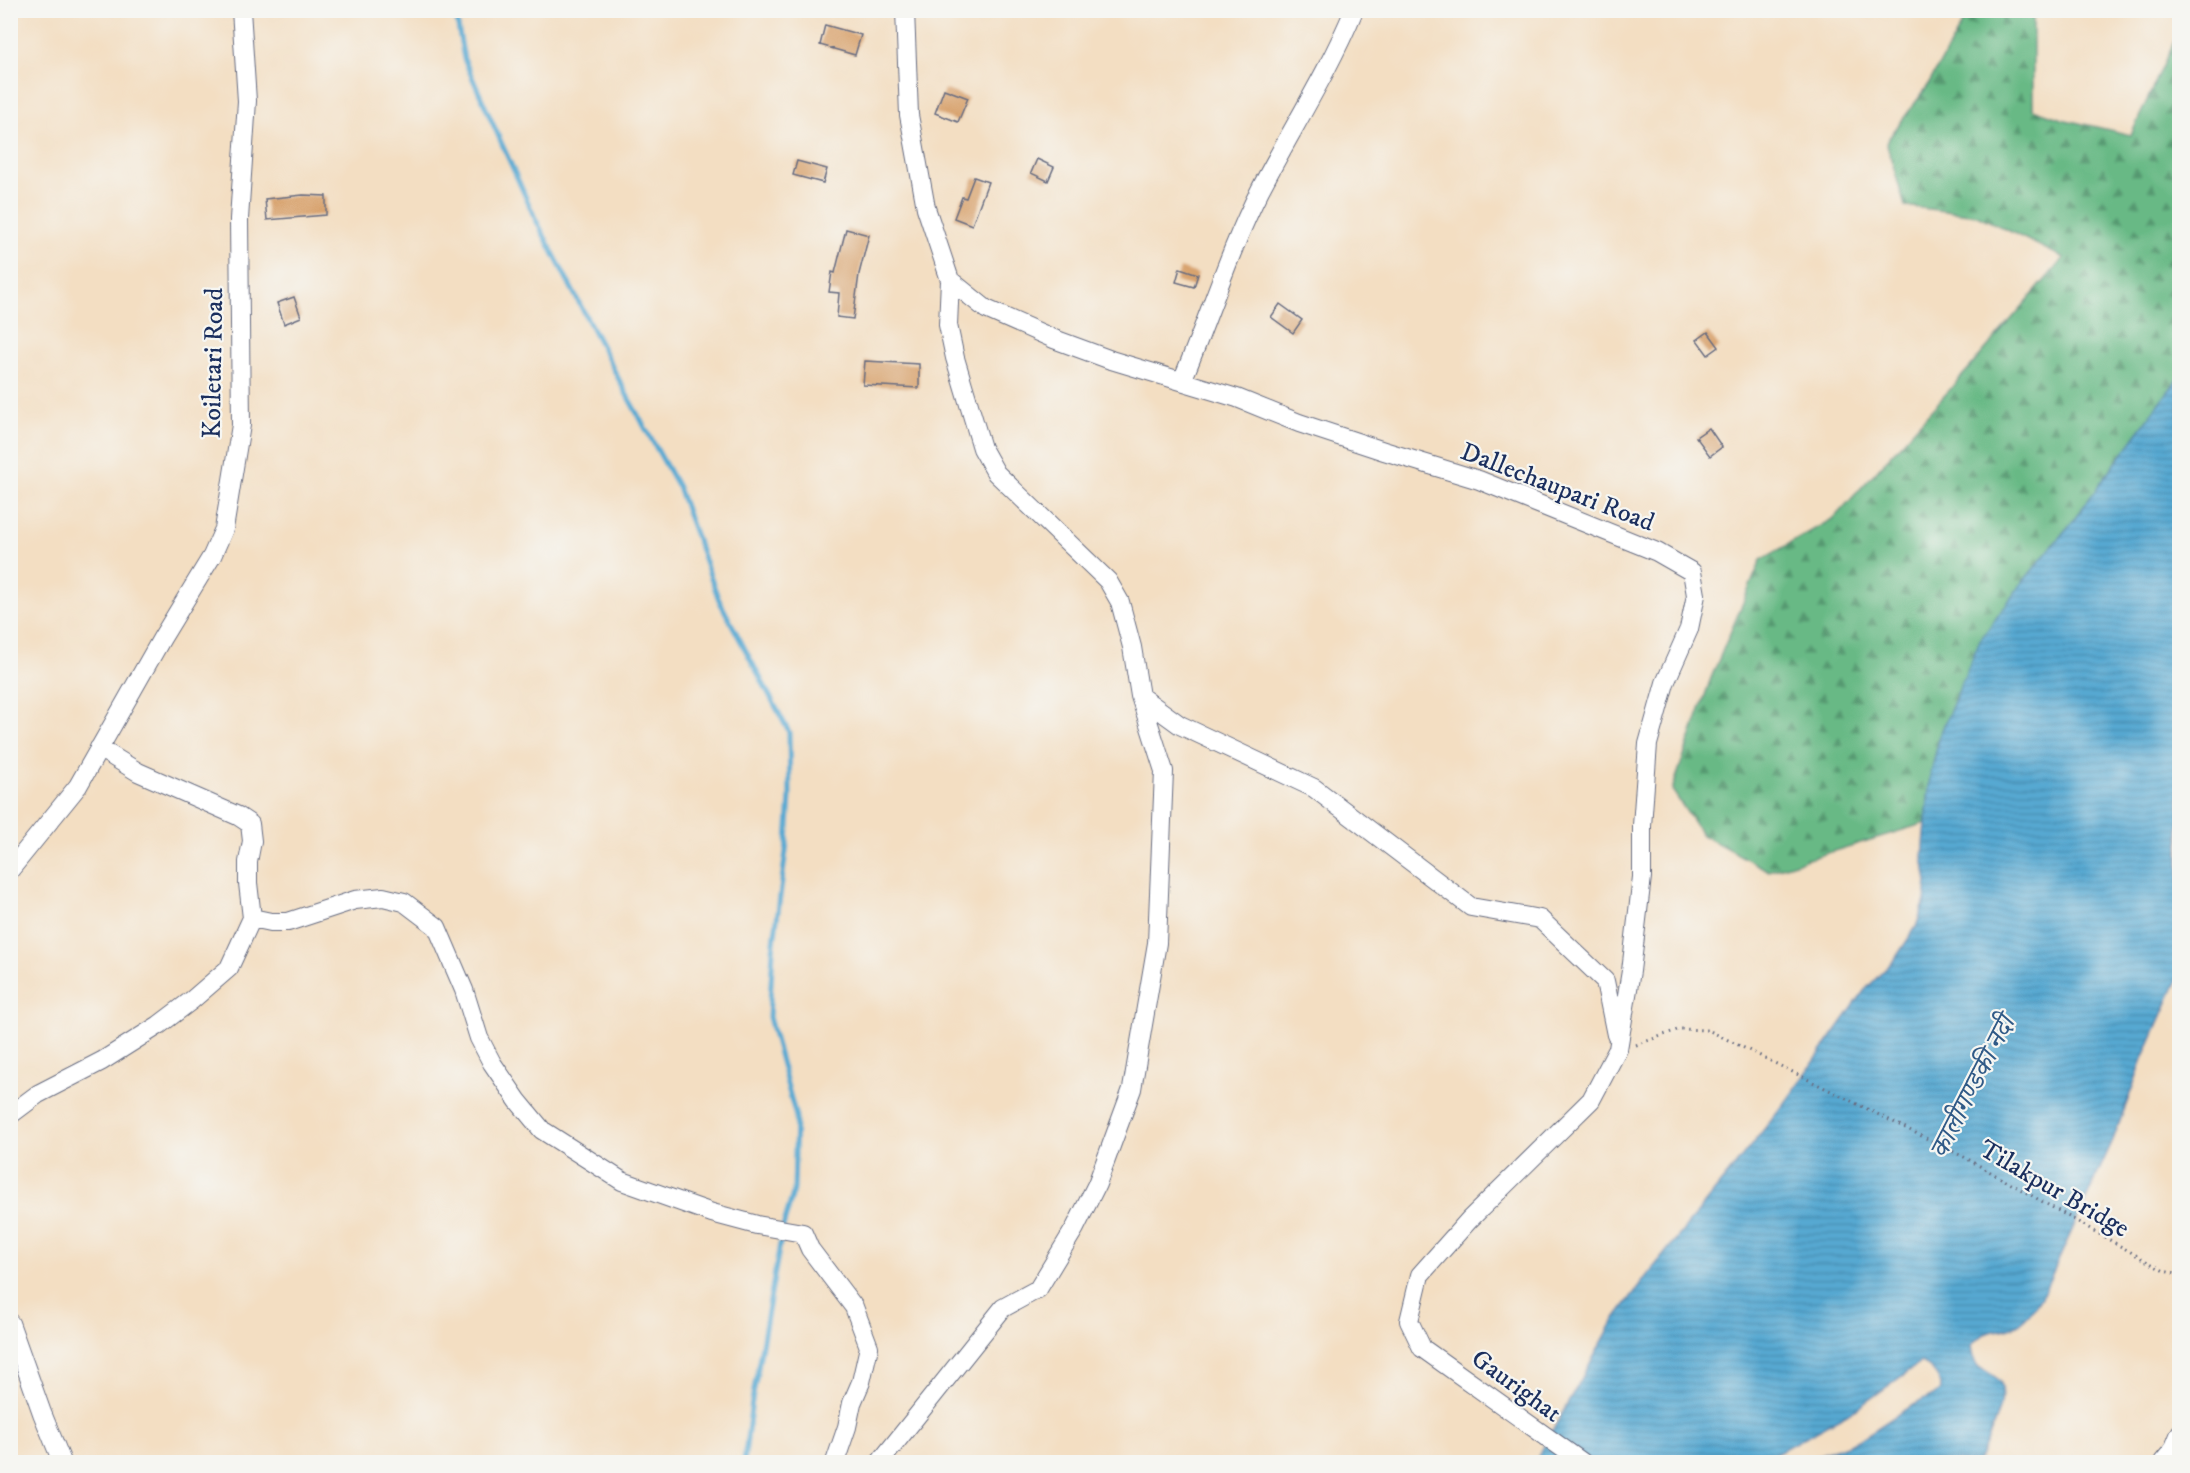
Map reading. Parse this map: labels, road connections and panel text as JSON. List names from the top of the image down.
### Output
{
  "streets": {
    "street": ["Koiletari Road", "Dallechaupari Road", "Gaurighat"],
    "path": ["Tilakpur Bridge"]
  },
  "crossings": [
    ["Dallechaupari Road", "Tilakpur Bridge"],
    ["Dallechaupari Road", "Gaurighat"],
    ["Tilakpur Bridge", "Gaurighat"]
  ],
  "water": ["कालीगण्डकी नदी"]
}
